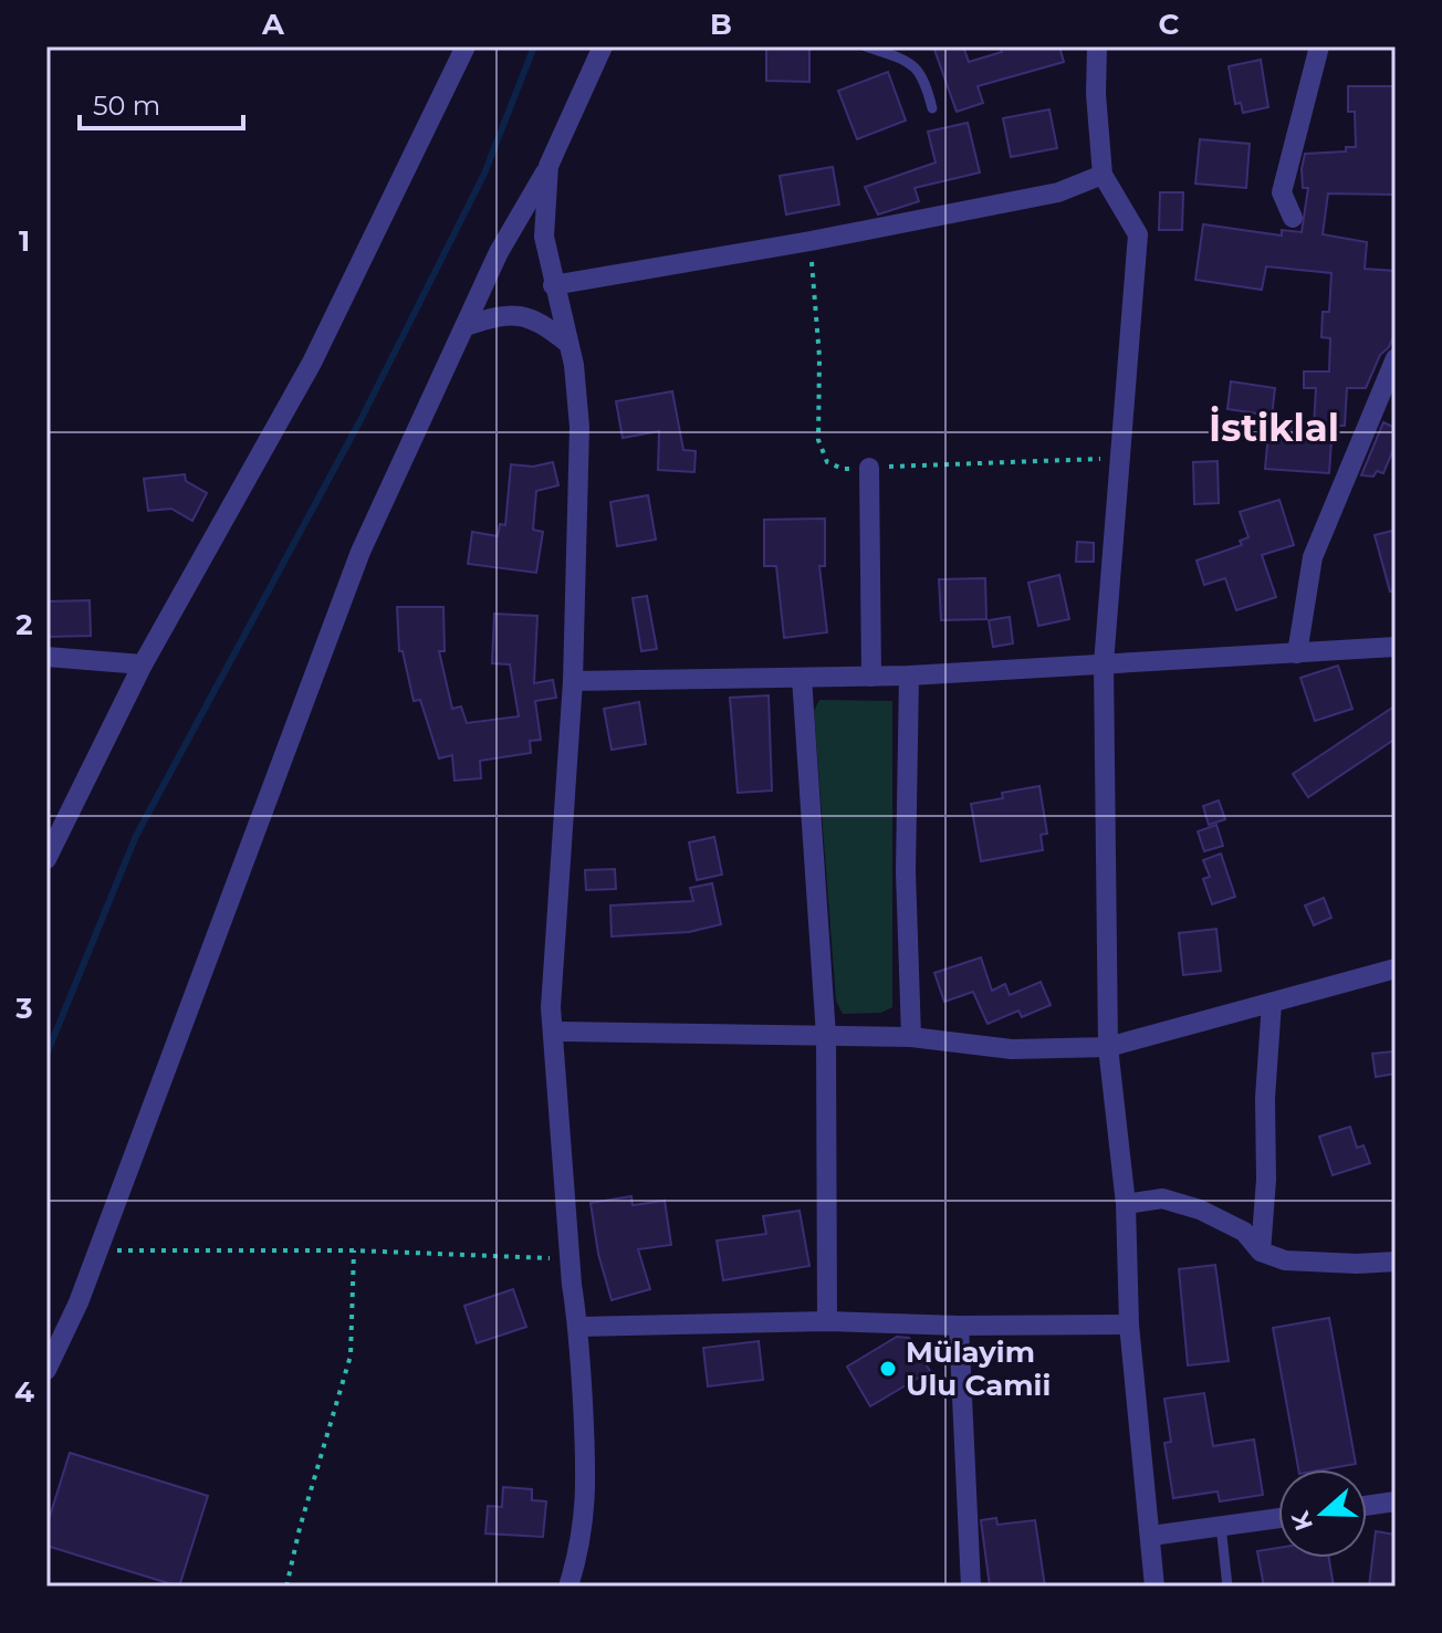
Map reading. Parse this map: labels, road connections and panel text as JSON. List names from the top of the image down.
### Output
{
  "districts": ["İstiklal"],
  "places": ["Mülayim Ulu Camii"],
  "scale_bar": "50 m",
  "north": "left",
  "grid": {
    "columns": ["A", "B", "C"],
    "rows": [
      "1",
      "2",
      "3",
      "4"
    ]
  }
}
